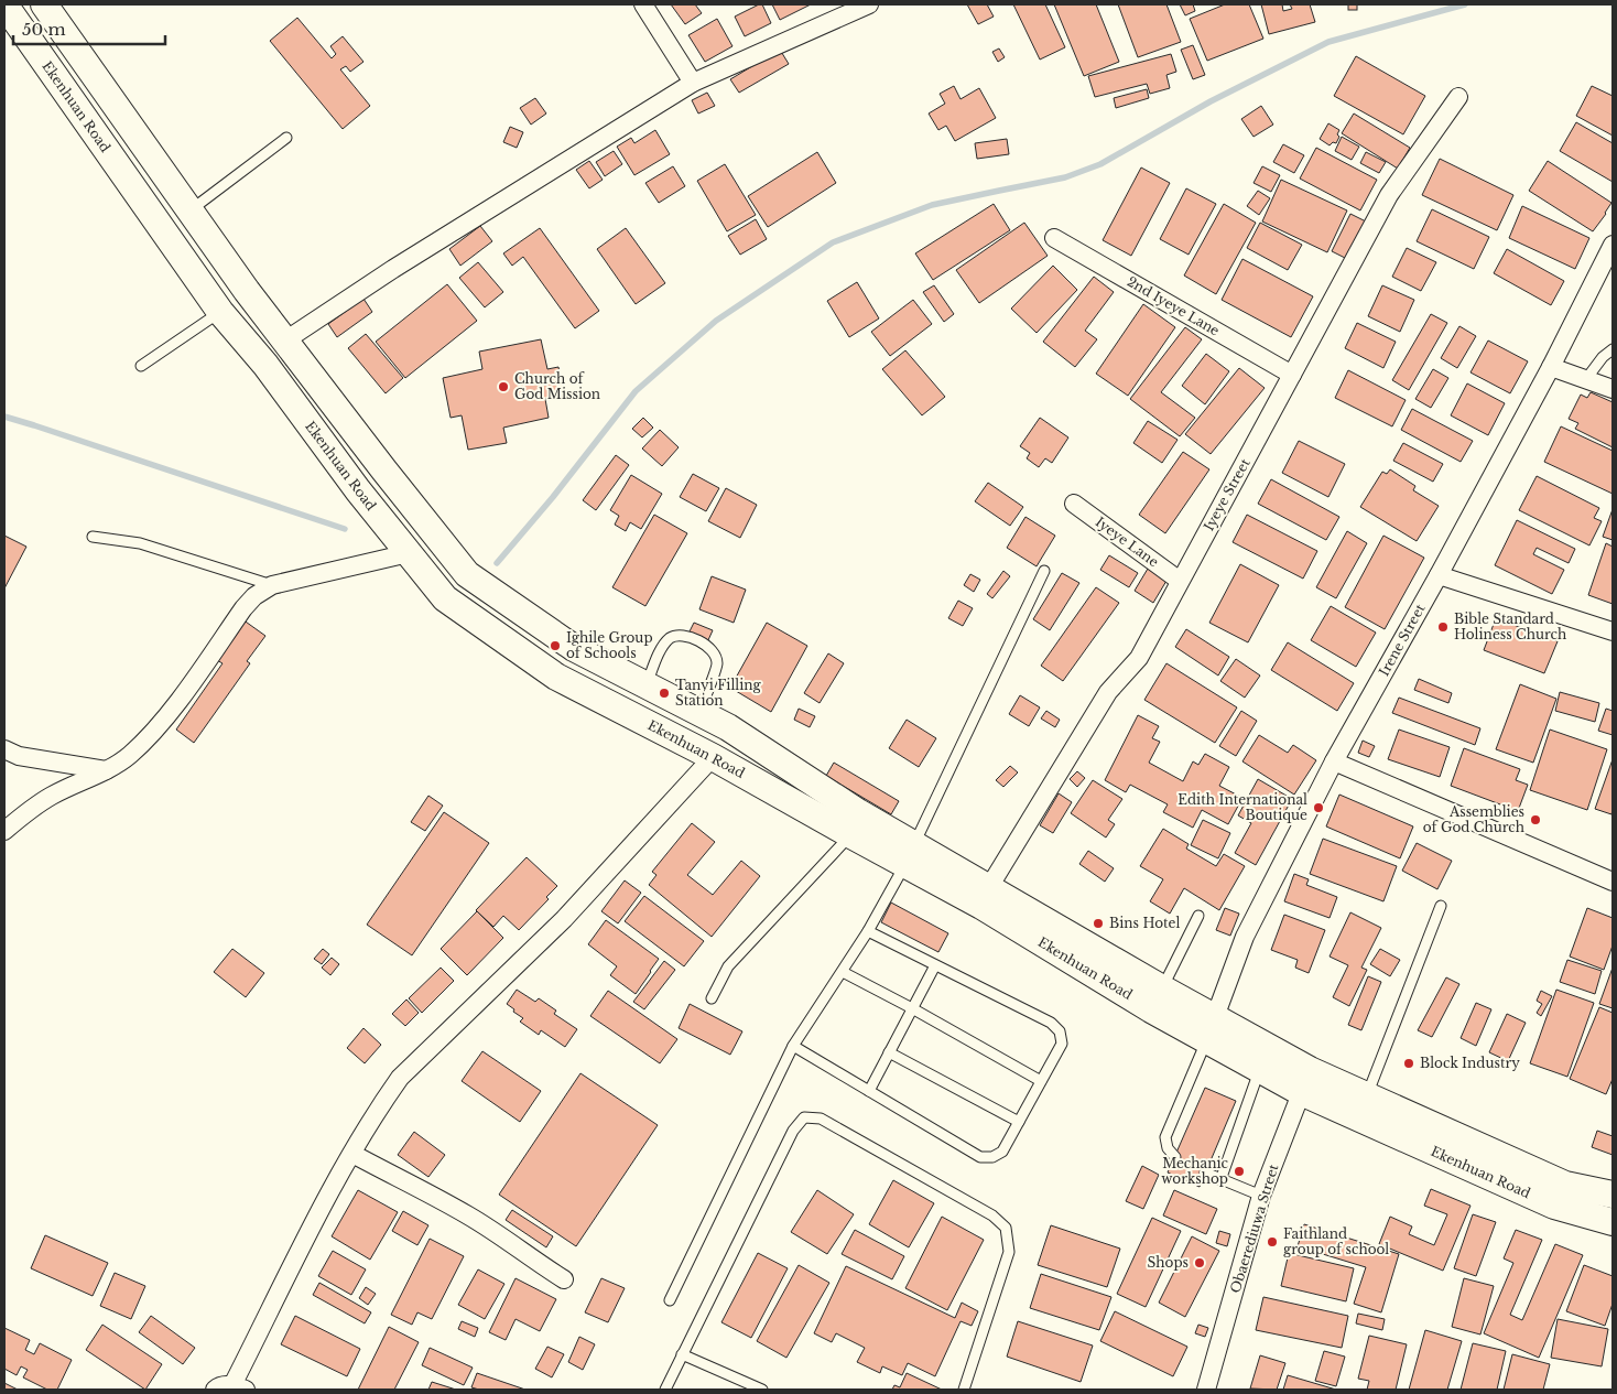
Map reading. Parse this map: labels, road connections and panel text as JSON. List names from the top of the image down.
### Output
{
  "streets": {
    "main road": ["Ekenhuan Road"],
    "street": [
      "2nd Iyeye Lane",
      "Iyeye Street",
      "Iyeye Lane",
      "Irene Street",
      "Obaerediuwa Street"
    ]
  },
  "crossings": [
    ["Ekenhuan Road", "Iyeye Street"],
    ["Ekenhuan Road", "Irene Street"],
    ["Ekenhuan Road", "Obaerediuwa Street"],
    ["2nd Iyeye Lane", "Iyeye Street"],
    ["Iyeye Street", "Iyeye Lane"]
  ],
  "places": [
    "Church of God Mission",
    "Bible Standard Holiness Church",
    "Ighile Group of Schools",
    "Tanyi Filling Station",
    "Edith International Boutique",
    "Assemblies of God Church",
    "Bins Hotel",
    "Block Industry",
    "Mechanic workshop",
    "Faithland group of school",
    "Shops"
  ],
  "scale_bar": "50 m"
}
